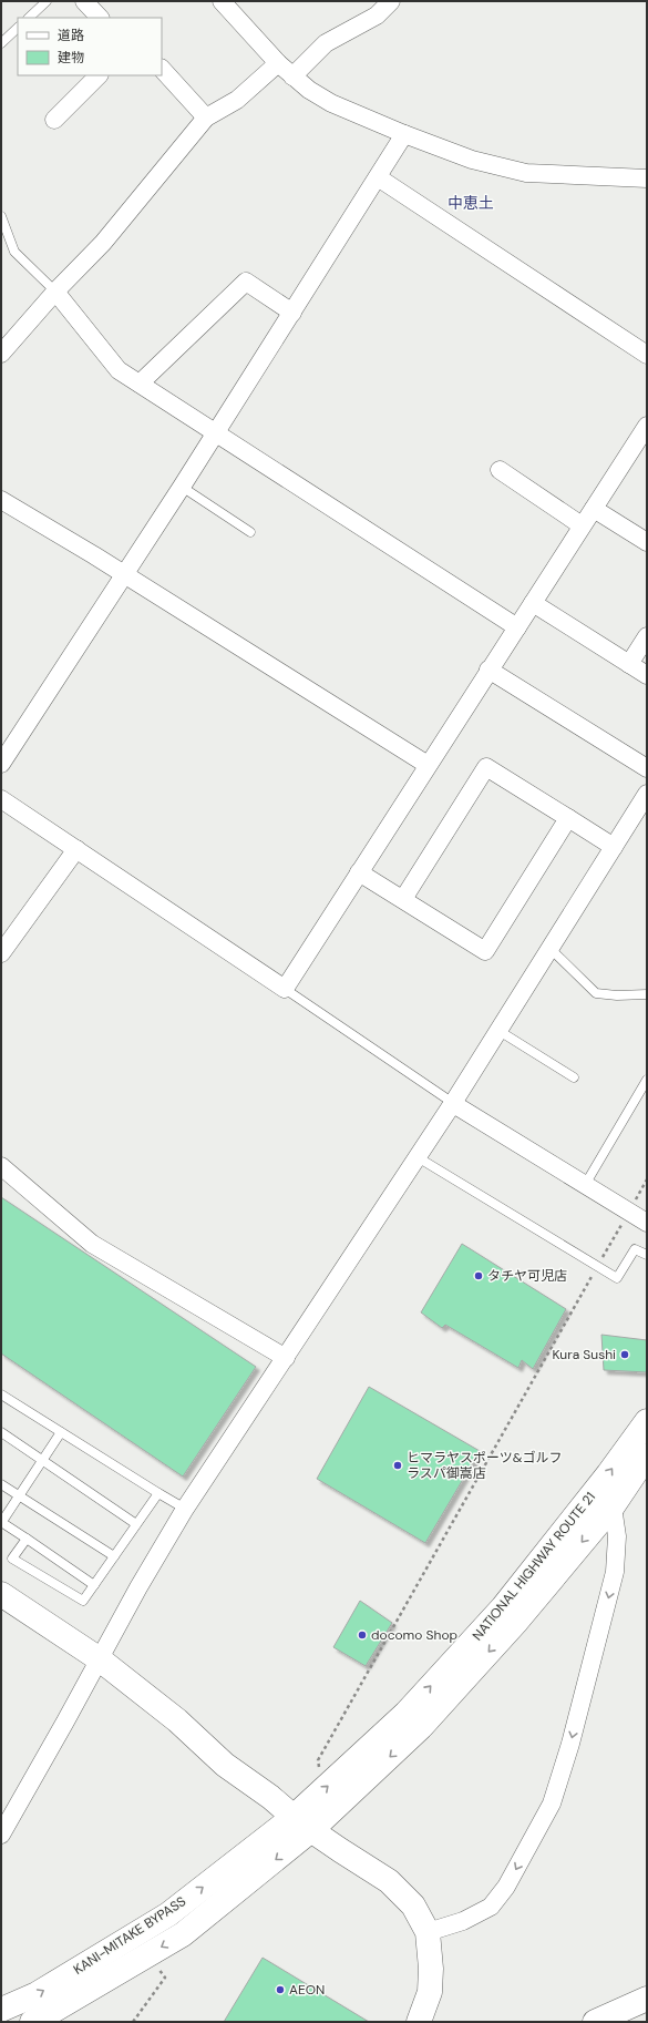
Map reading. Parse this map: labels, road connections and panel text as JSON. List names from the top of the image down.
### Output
{
  "streets": {
    "main road": ["NATIONAL HIGHWAY ROUTE 21", "KANI-MITAKE BYPASS"]
  },
  "crossings": [
    ["NATIONAL HIGHWAY ROUTE 21", "KANI-MITAKE BYPASS"]
  ],
  "districts": ["中恵土"],
  "places": [
    "タチヤ可児店",
    "Kura Sushi",
    "ヒマラヤスポーツ&ゴルフ ラスパ御嵩店",
    "docomo Shop",
    "AEON"
  ],
  "legend": ["道路", "建物"]
}
